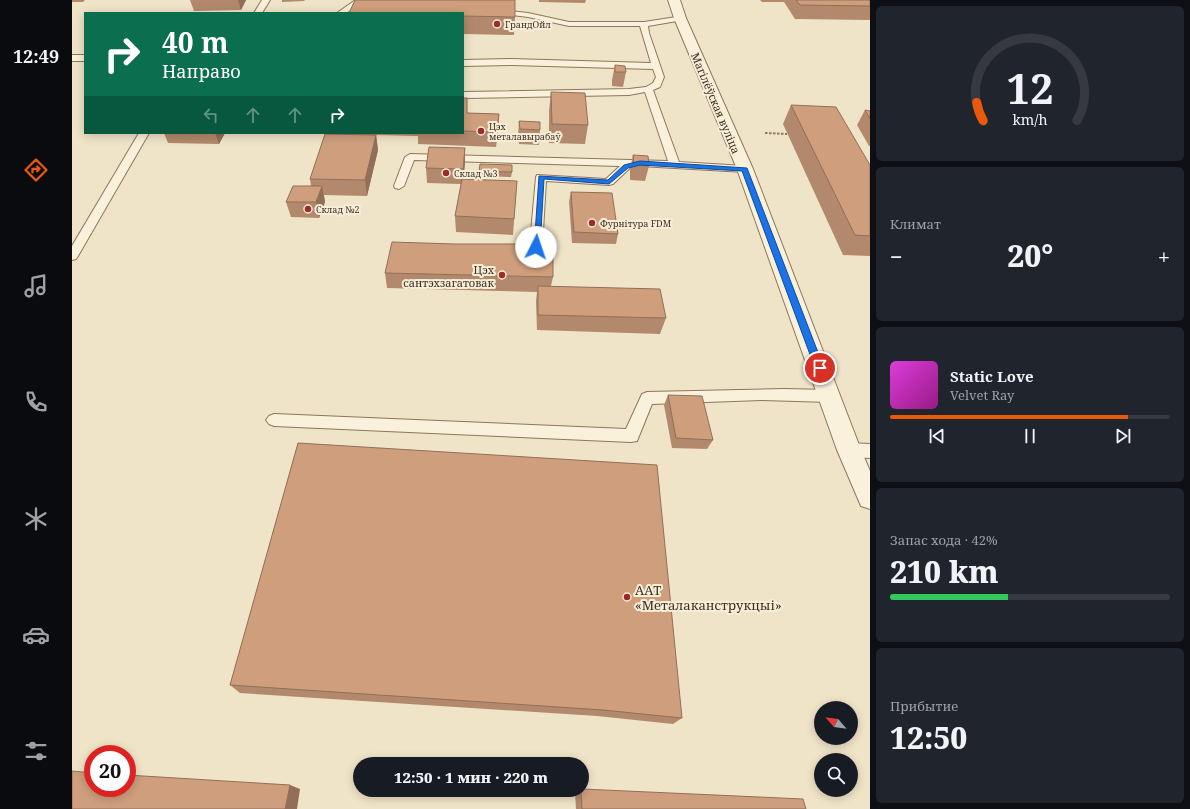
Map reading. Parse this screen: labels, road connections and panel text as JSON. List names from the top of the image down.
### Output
{
  "streets": {
    "street": ["Магілёўская вуліца"]
  },
  "places": [
    "ГрандОйл",
    "Цэх металавырабаў",
    "Склад №3",
    "Склад №2",
    "Фурнітура FDM",
    "Цэх сантэхзагатовак",
    "ААТ «Металаканструкцыі»"
  ],
  "north": "top left",
  "page": {
    "tabs": "12:49",
    "turn": ["40 m", "Направо"],
    "tile": [
      "Климат",
      ["Запас хода · 42%", "210 km"],
      ["Прибытие", "12:50"]
    ],
    "heat": ["−", "20°", "+"],
    "song": ["Static Love", "Velvet Ray"],
    "limit": "20",
    "trip": "12:50 · 1 мин · 220 m",
    "gauge": ["12", "km/h"]
  }
}
